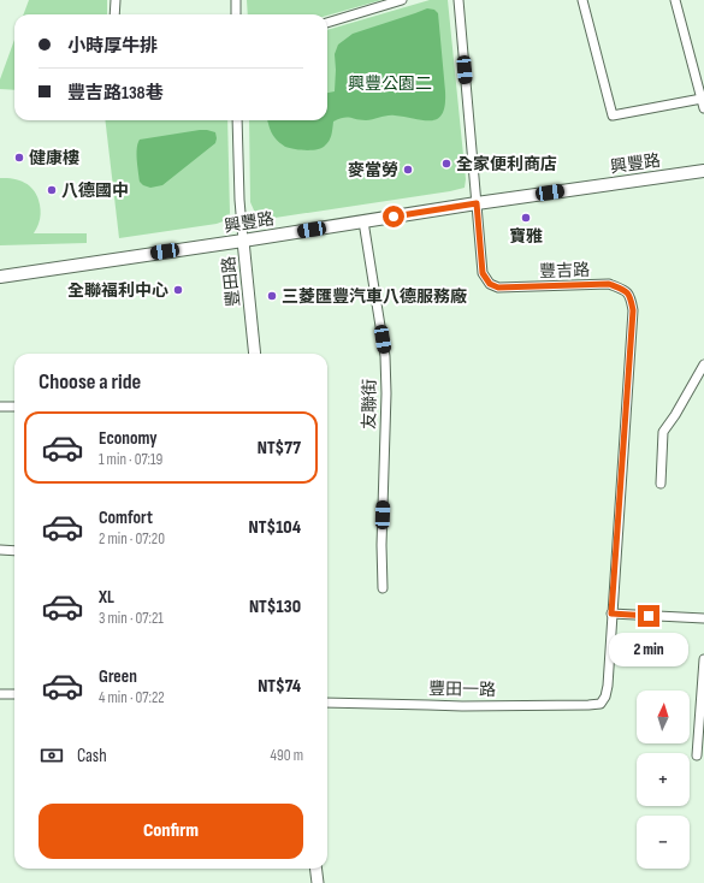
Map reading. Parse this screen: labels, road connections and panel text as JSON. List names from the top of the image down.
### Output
{
  "streets": {
    "main road": ["興豐路"],
    "street": [
      "豐吉路",
      "豐田路",
      "友聯街",
      "豐田一路"
    ]
  },
  "crossings": [
    ["興豐路", "豐吉路"],
    ["興豐路", "豐田路"],
    ["興豐路", "友聯街"],
    ["豐吉路", "豐田一路"]
  ],
  "parks": ["興豐公園二"],
  "places": [
    "健康樓",
    "全家便利商店",
    "麥當勞",
    "八德國中",
    "寶雅",
    "全聯福利中心",
    "三菱匯豐汽車八德服務廠"
  ],
  "north": "top",
  "page": {
    "banner": ["小時厚牛排", "豐吉路138巷"],
    "heading": "Choose a ride",
    "list": [
      {
        "name": "Economy",
        "note": "1 min · 07:19",
        "value": "NT$77"
      },
      {
        "name": "Comfort",
        "note": "2 min · 07:20",
        "value": "NT$104"
      },
      {
        "name": "XL",
        "note": "3 min · 07:21",
        "value": "NT$130"
      },
      {
        "name": "Green",
        "note": "4 min · 07:22",
        "value": "NT$74"
      }
    ],
    "bubble": "2 min",
    "map_buttons": ["+", "−"],
    "pay": ["Cash", "490 m"],
    "buttons": "Confirm"
  }
}
